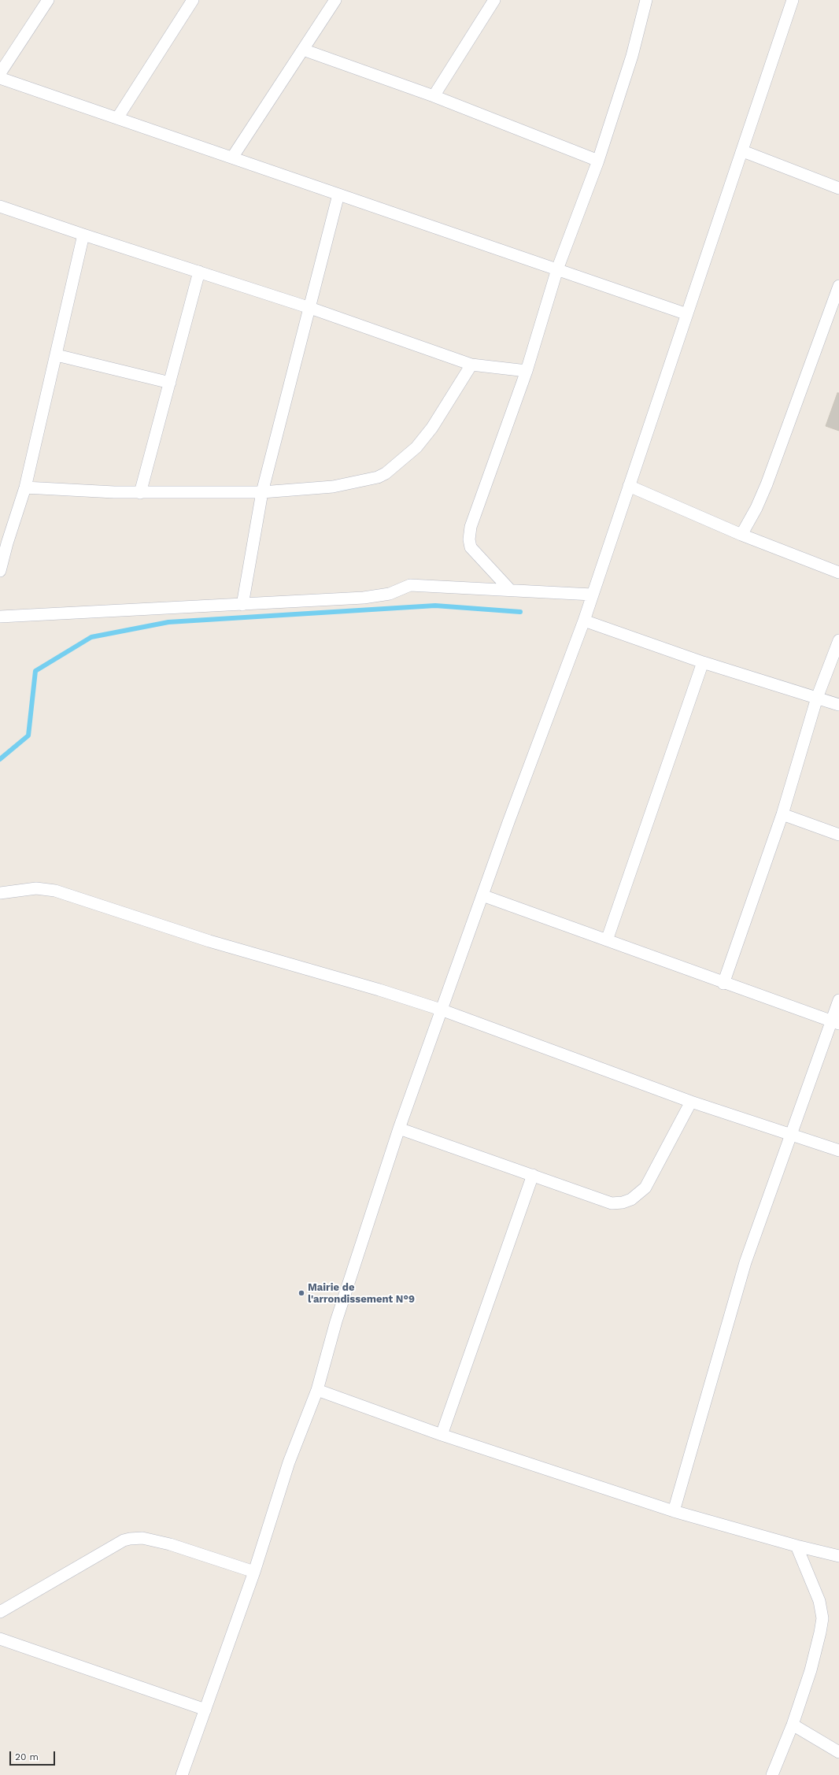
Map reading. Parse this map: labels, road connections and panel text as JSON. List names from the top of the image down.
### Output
{
  "places": ["Mairie de l'arrondissement N°9"],
  "scale_bar": "20 m"
}
